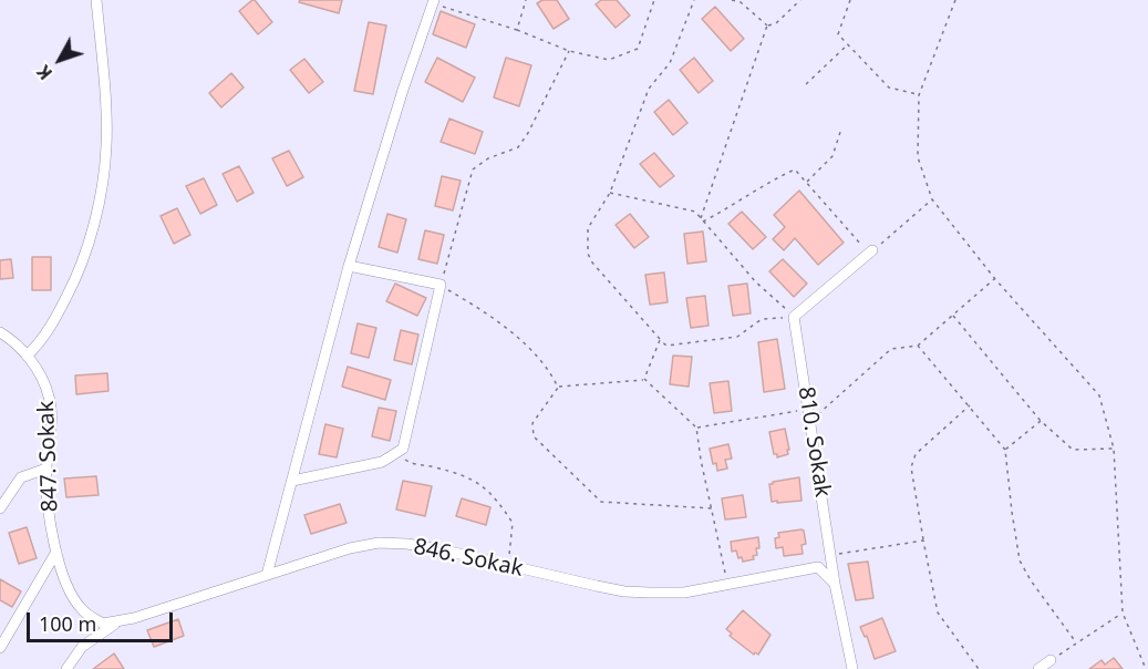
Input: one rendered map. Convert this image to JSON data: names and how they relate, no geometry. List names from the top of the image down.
{
  "streets": {
    "street": ["810. Sokak", "847. Sokak", "846. Sokak"]
  },
  "crossings": [
    ["810. Sokak", "846. Sokak"],
    ["847. Sokak", "846. Sokak"]
  ],
  "scale_bar": "100 m",
  "north": "bottom left"
}
